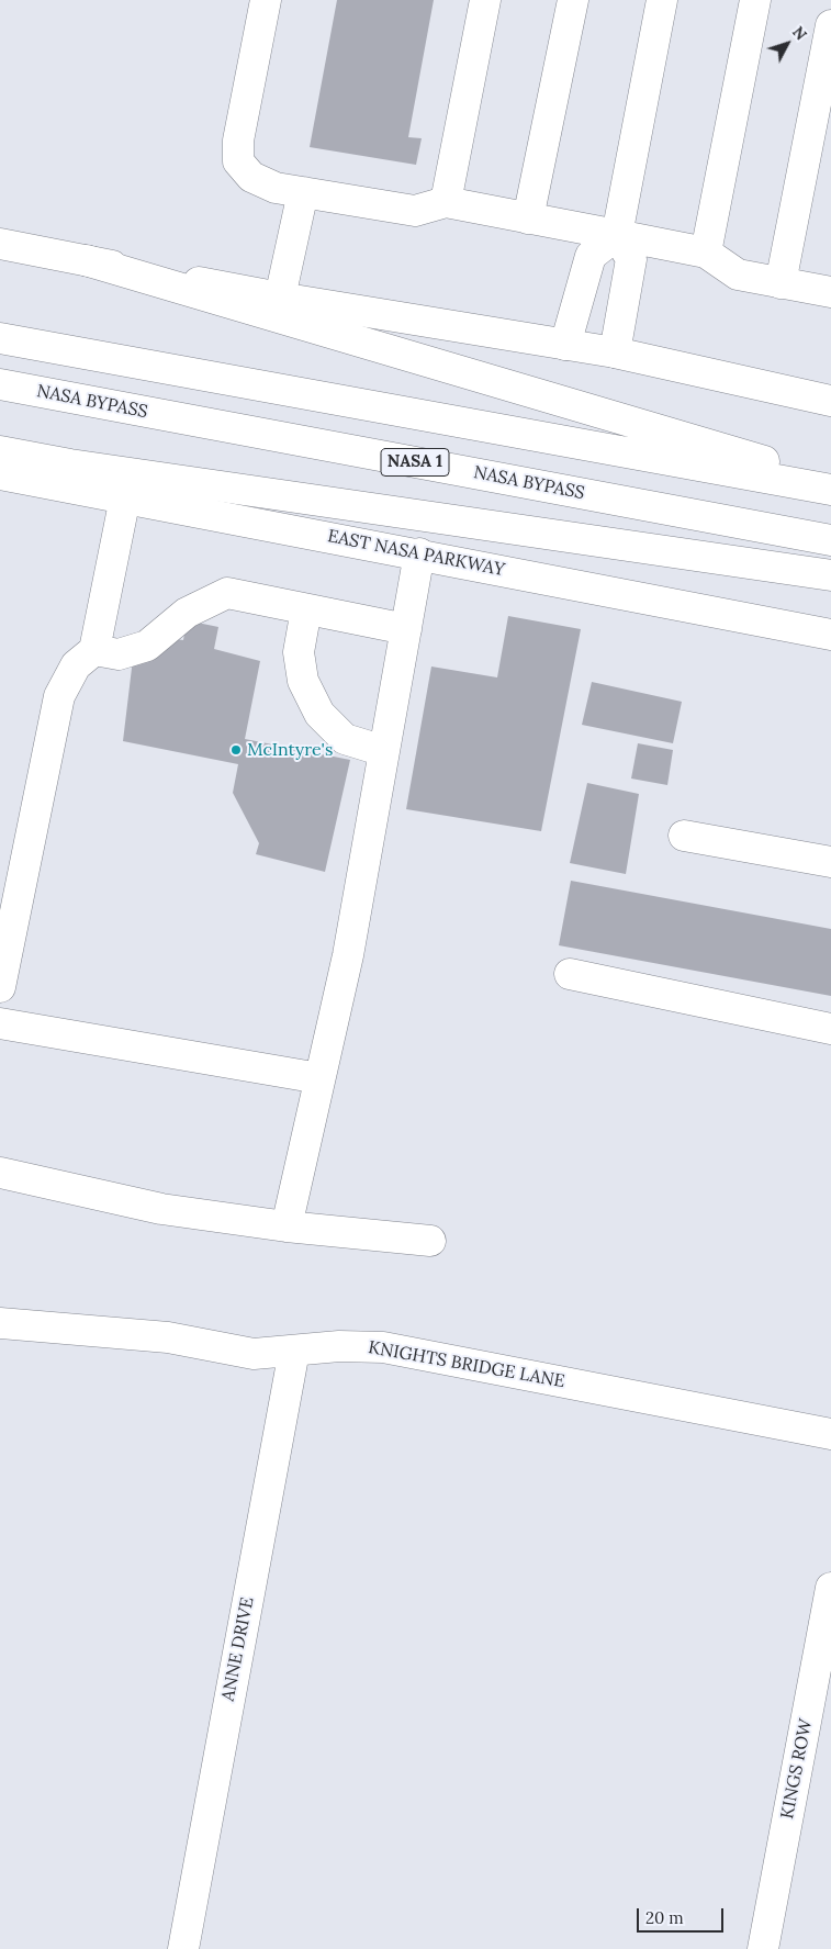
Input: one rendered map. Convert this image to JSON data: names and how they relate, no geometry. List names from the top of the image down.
{
  "streets": {
    "main road": [
      "NASA BYPASS",
      "NASA 1",
      "EAST NASA PARKWAY",
      "KNIGHTS BRIDGE LANE",
      "ANNE DRIVE",
      "KINGS ROW"
    ]
  },
  "crossings": [
    ["KNIGHTS BRIDGE LANE", "ANNE DRIVE"]
  ],
  "places": ["McIntyre's"],
  "scale_bar": "20 m",
  "north": "top right"
}
